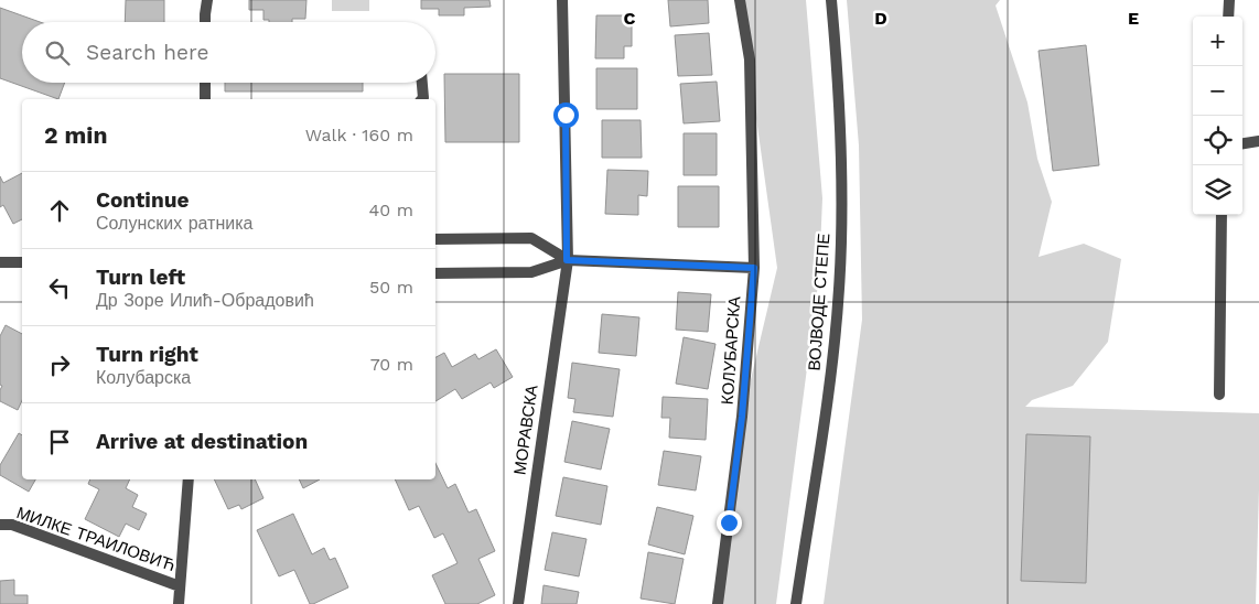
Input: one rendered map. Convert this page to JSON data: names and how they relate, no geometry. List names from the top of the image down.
{
  "streets": {
    "street": [
      "ВОЈВОДЕ СТЕПЕ",
      "КОЛУБАРСКА",
      "МОРАВСКА",
      "МИЛКЕ ТРАИЛОВИЋ"
    ]
  },
  "page": {
    "map_buttons": ["+", "−"],
    "search": "Search here",
    "heading": ["2 min", "Walk · 160 m"],
    "list": [
      ["Continue", "Солунских ратника", "40 m"],
      ["Turn left", "Др Зоре Илић-Обрадовић", "50 m"],
      ["Turn right", "Колубарска", "70 m"],
      "Arrive at destination"
    ]
  },
  "grid": {
    "columns": ["C", "D", "E"]
  }
}
